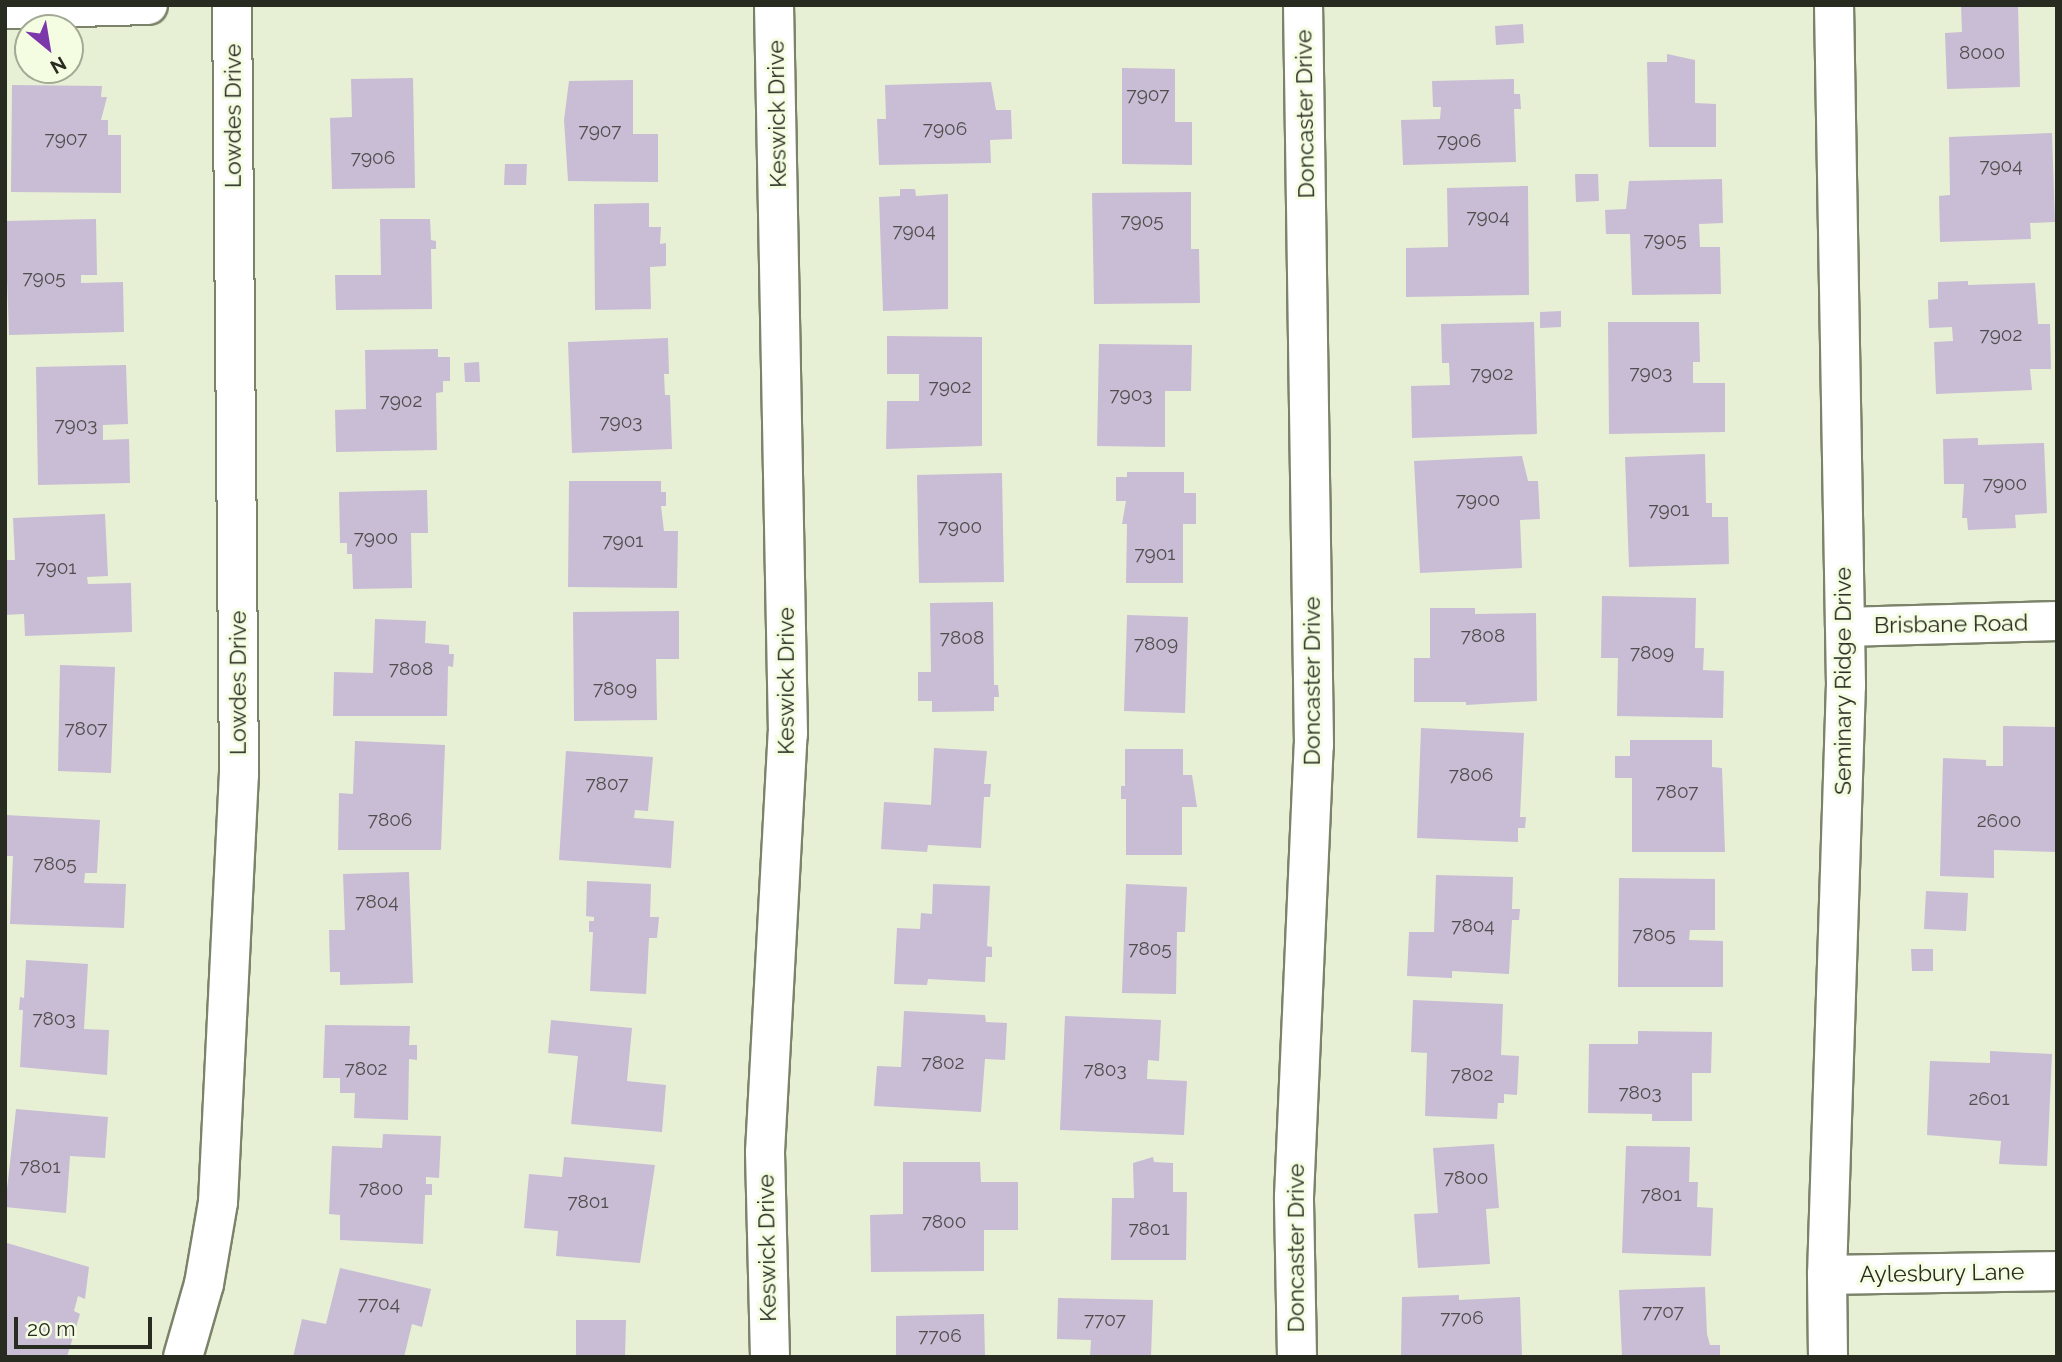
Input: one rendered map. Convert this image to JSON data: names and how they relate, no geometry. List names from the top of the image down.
{
  "streets": {
    "street": [
      "Keswick Drive",
      "Doncaster Drive",
      "Lowdes Drive",
      "Brisbane Road",
      "Seminary Ridge Drive",
      "Aylesbury Lane"
    ]
  },
  "crossings": [
    ["Brisbane Road", "Seminary Ridge Drive"],
    ["Seminary Ridge Drive", "Aylesbury Lane"]
  ],
  "house_numbers": [
    "8000",
    "7907",
    "7906",
    "7907",
    "7907",
    "7906",
    "7906",
    "7904",
    "7904",
    "7905",
    "7904",
    "7905",
    "7905",
    "7902",
    "7903",
    "7902",
    "7902",
    "7903",
    "7902",
    "7903",
    "7903",
    "7900",
    "7900",
    "7901",
    "7900",
    "7900",
    "7901",
    "7901",
    "7901",
    "7808",
    "7808",
    "7809",
    "7809",
    "7808",
    "7809",
    "7807",
    "7806",
    "7807",
    "7807",
    "7806",
    "2600",
    "7805",
    "7804",
    "7804",
    "7805",
    "7805",
    "7803",
    "7802",
    "7802",
    "7803",
    "7802",
    "7803",
    "2601",
    "7801",
    "7800",
    "7800",
    "7801",
    "7801",
    "7800",
    "7801",
    "7704",
    "7707",
    "7706",
    "7707",
    "7706"
  ],
  "scale_bar": "20 m",
  "north": "bottom right"
}
